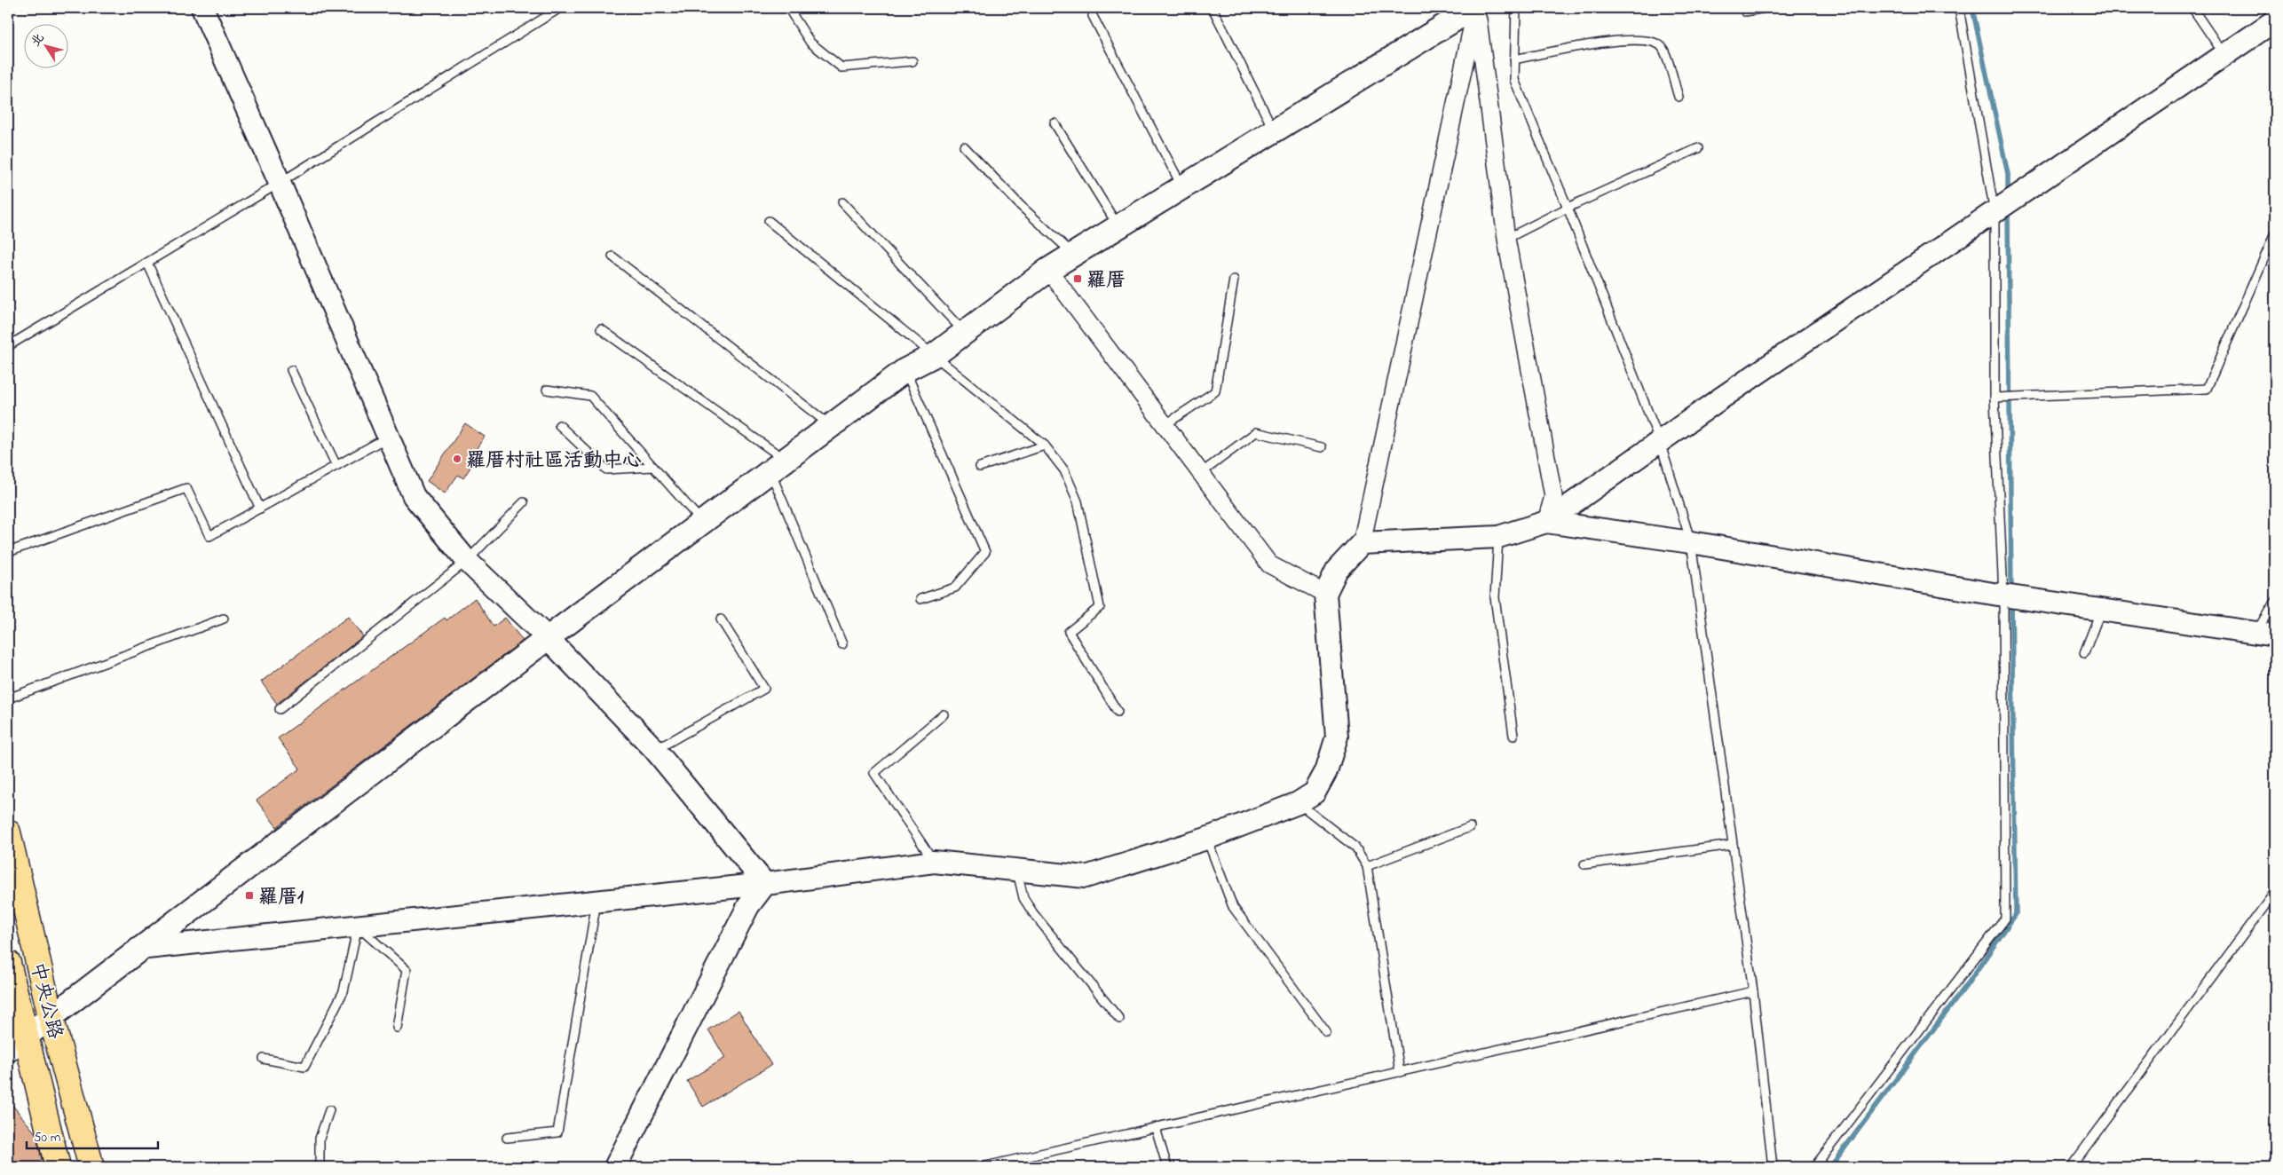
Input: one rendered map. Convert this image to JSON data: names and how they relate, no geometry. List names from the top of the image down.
{
  "streets": {
    "main road": ["中央公路"]
  },
  "places": {
    "transit": ["羅厝", "羅厝1"],
    "other": ["羅厝村社區活動中心"]
  },
  "scale_bar": "50 m",
  "north": "top left"
}
